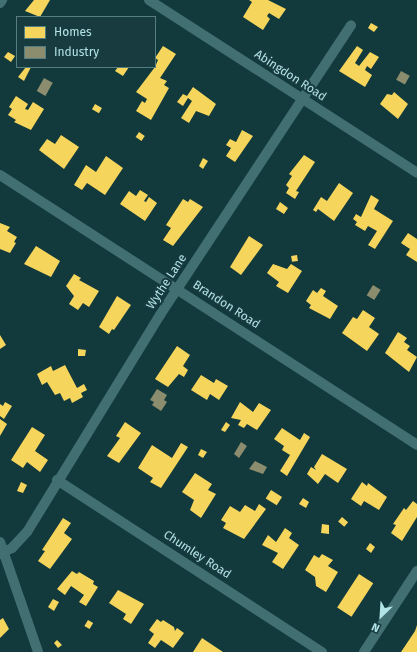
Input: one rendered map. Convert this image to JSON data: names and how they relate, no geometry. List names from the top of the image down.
{
  "streets": {
    "street": [
      "Abingdon Road",
      "Wythe Lane",
      "Brandon Road",
      "Chumley Road"
    ]
  },
  "crossings": [
    ["Abingdon Road", "Wythe Lane"],
    ["Wythe Lane", "Brandon Road"],
    ["Wythe Lane", "Chumley Road"]
  ],
  "legend": ["Homes", "Industry"],
  "north": "bottom left"
}
